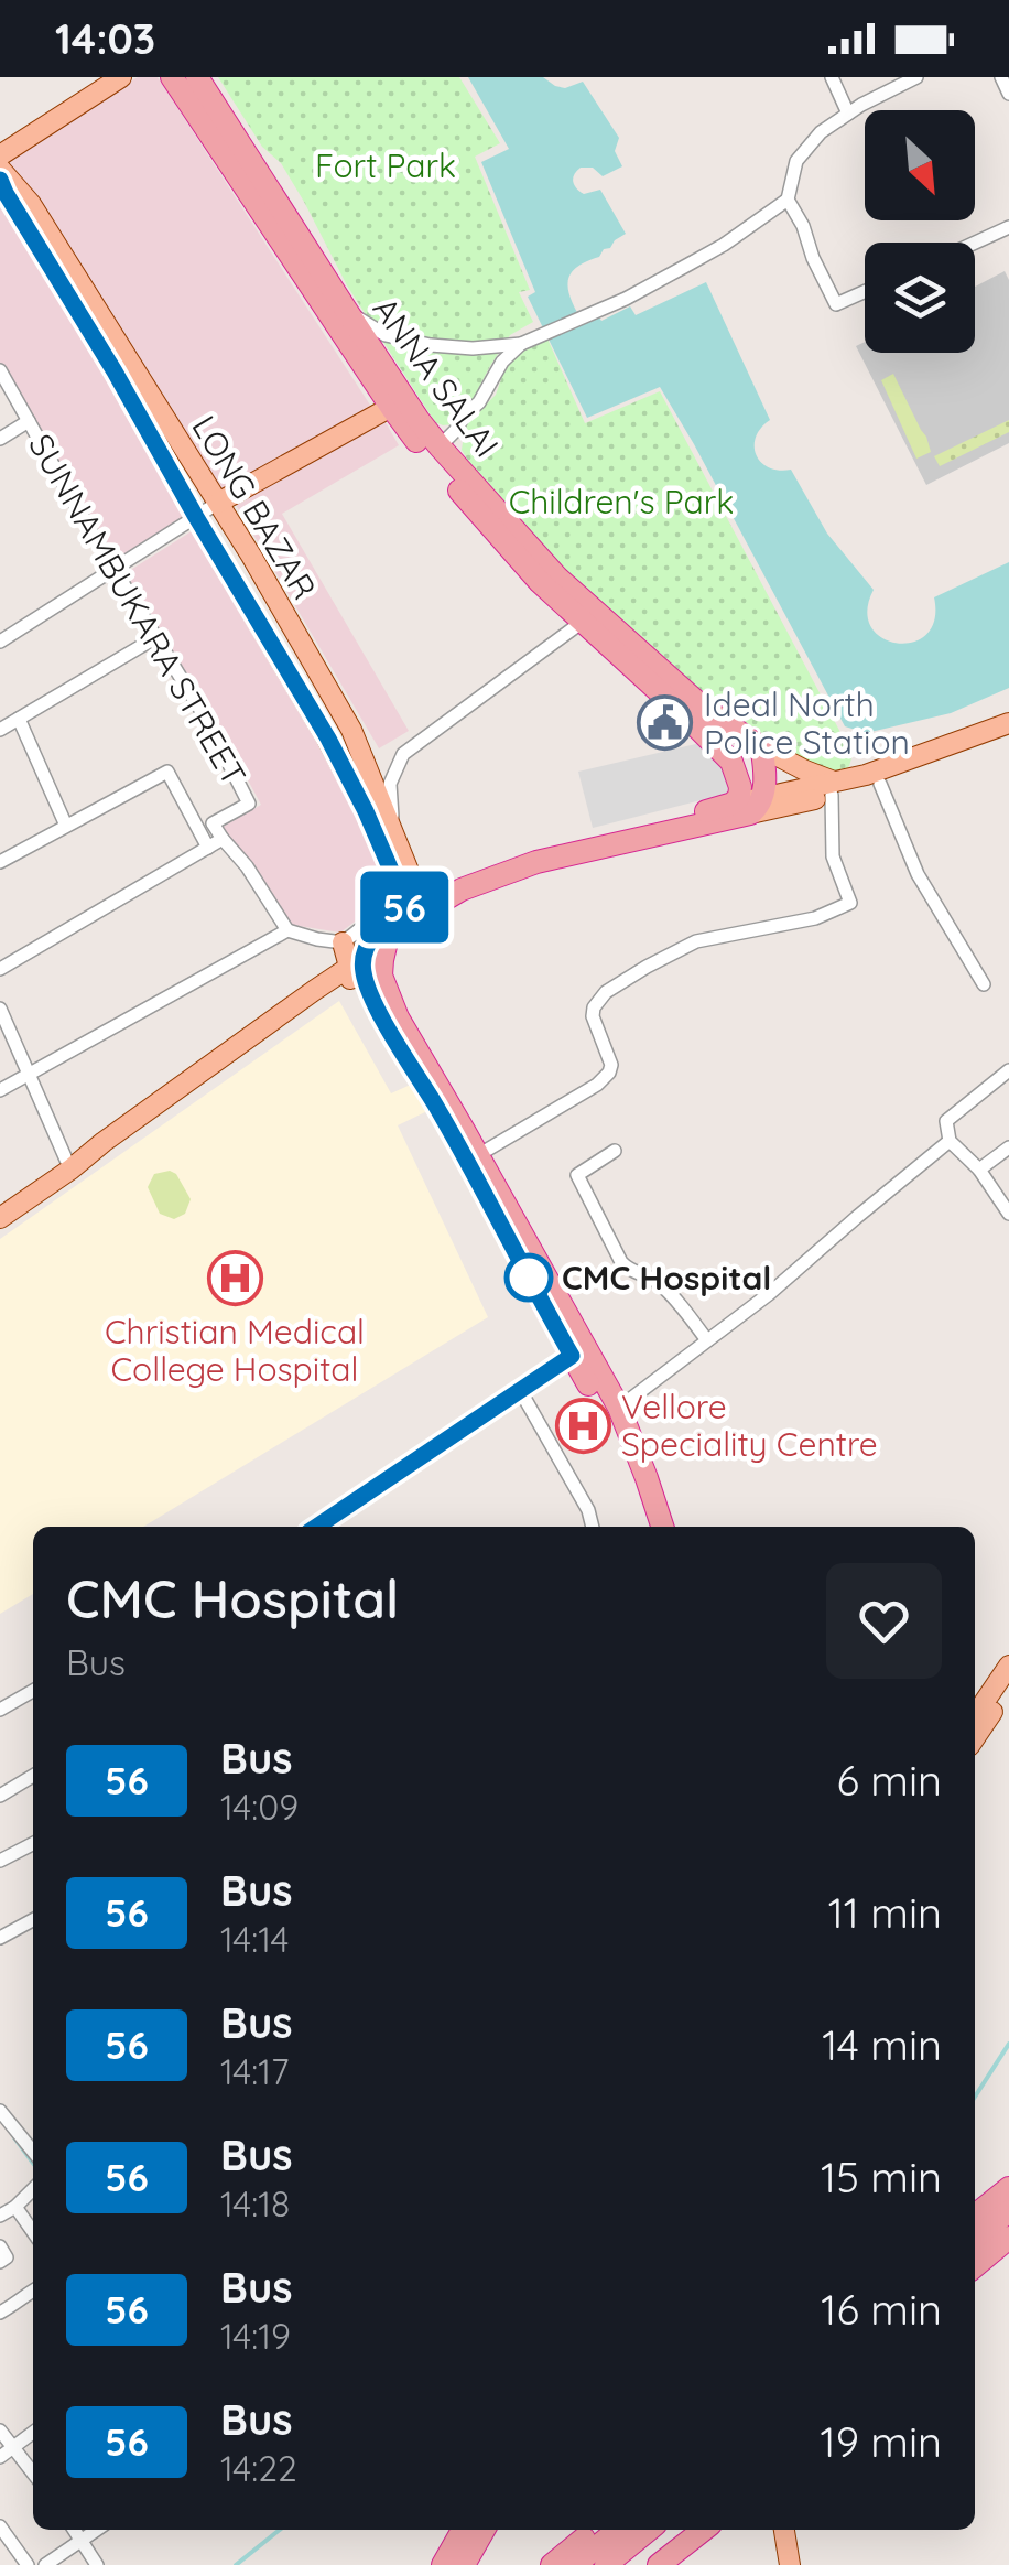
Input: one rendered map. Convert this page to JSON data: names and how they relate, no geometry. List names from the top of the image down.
{
  "streets": {
    "highway": ["ANNA SALAI"],
    "main road": ["LONG BAZAR"],
    "street": ["SUNNAMBUKARA STREET"]
  },
  "parks": ["Fort Park", "Children's Park"],
  "places": {
    "public building": ["Ideal North Police Station"],
    "hospital": ["Christian Medical College Hospital", "Vellore Speciality Centre"],
    "other": ["CMC Hospital"]
  },
  "lines": ["bus line 56"],
  "north": "bottom right",
  "page": {
    "status": "14:03",
    "on_map": "56",
    "heading": ["CMC Hospital", "Bus"],
    "list": [
      {
        "mark": "56",
        "name": "Bus",
        "note": "14:09",
        "value": "6 min"
      },
      {
        "mark": "56",
        "name": "Bus",
        "note": "14:14",
        "value": "11 min"
      },
      {
        "mark": "56",
        "name": "Bus",
        "note": "14:17",
        "value": "14 min"
      },
      {
        "mark": "56",
        "name": "Bus",
        "note": "14:18",
        "value": "15 min"
      },
      {
        "mark": "56",
        "name": "Bus",
        "note": "14:19",
        "value": "16 min"
      },
      {
        "mark": "56",
        "name": "Bus",
        "note": "14:22",
        "value": "19 min"
      }
    ]
  }
}
